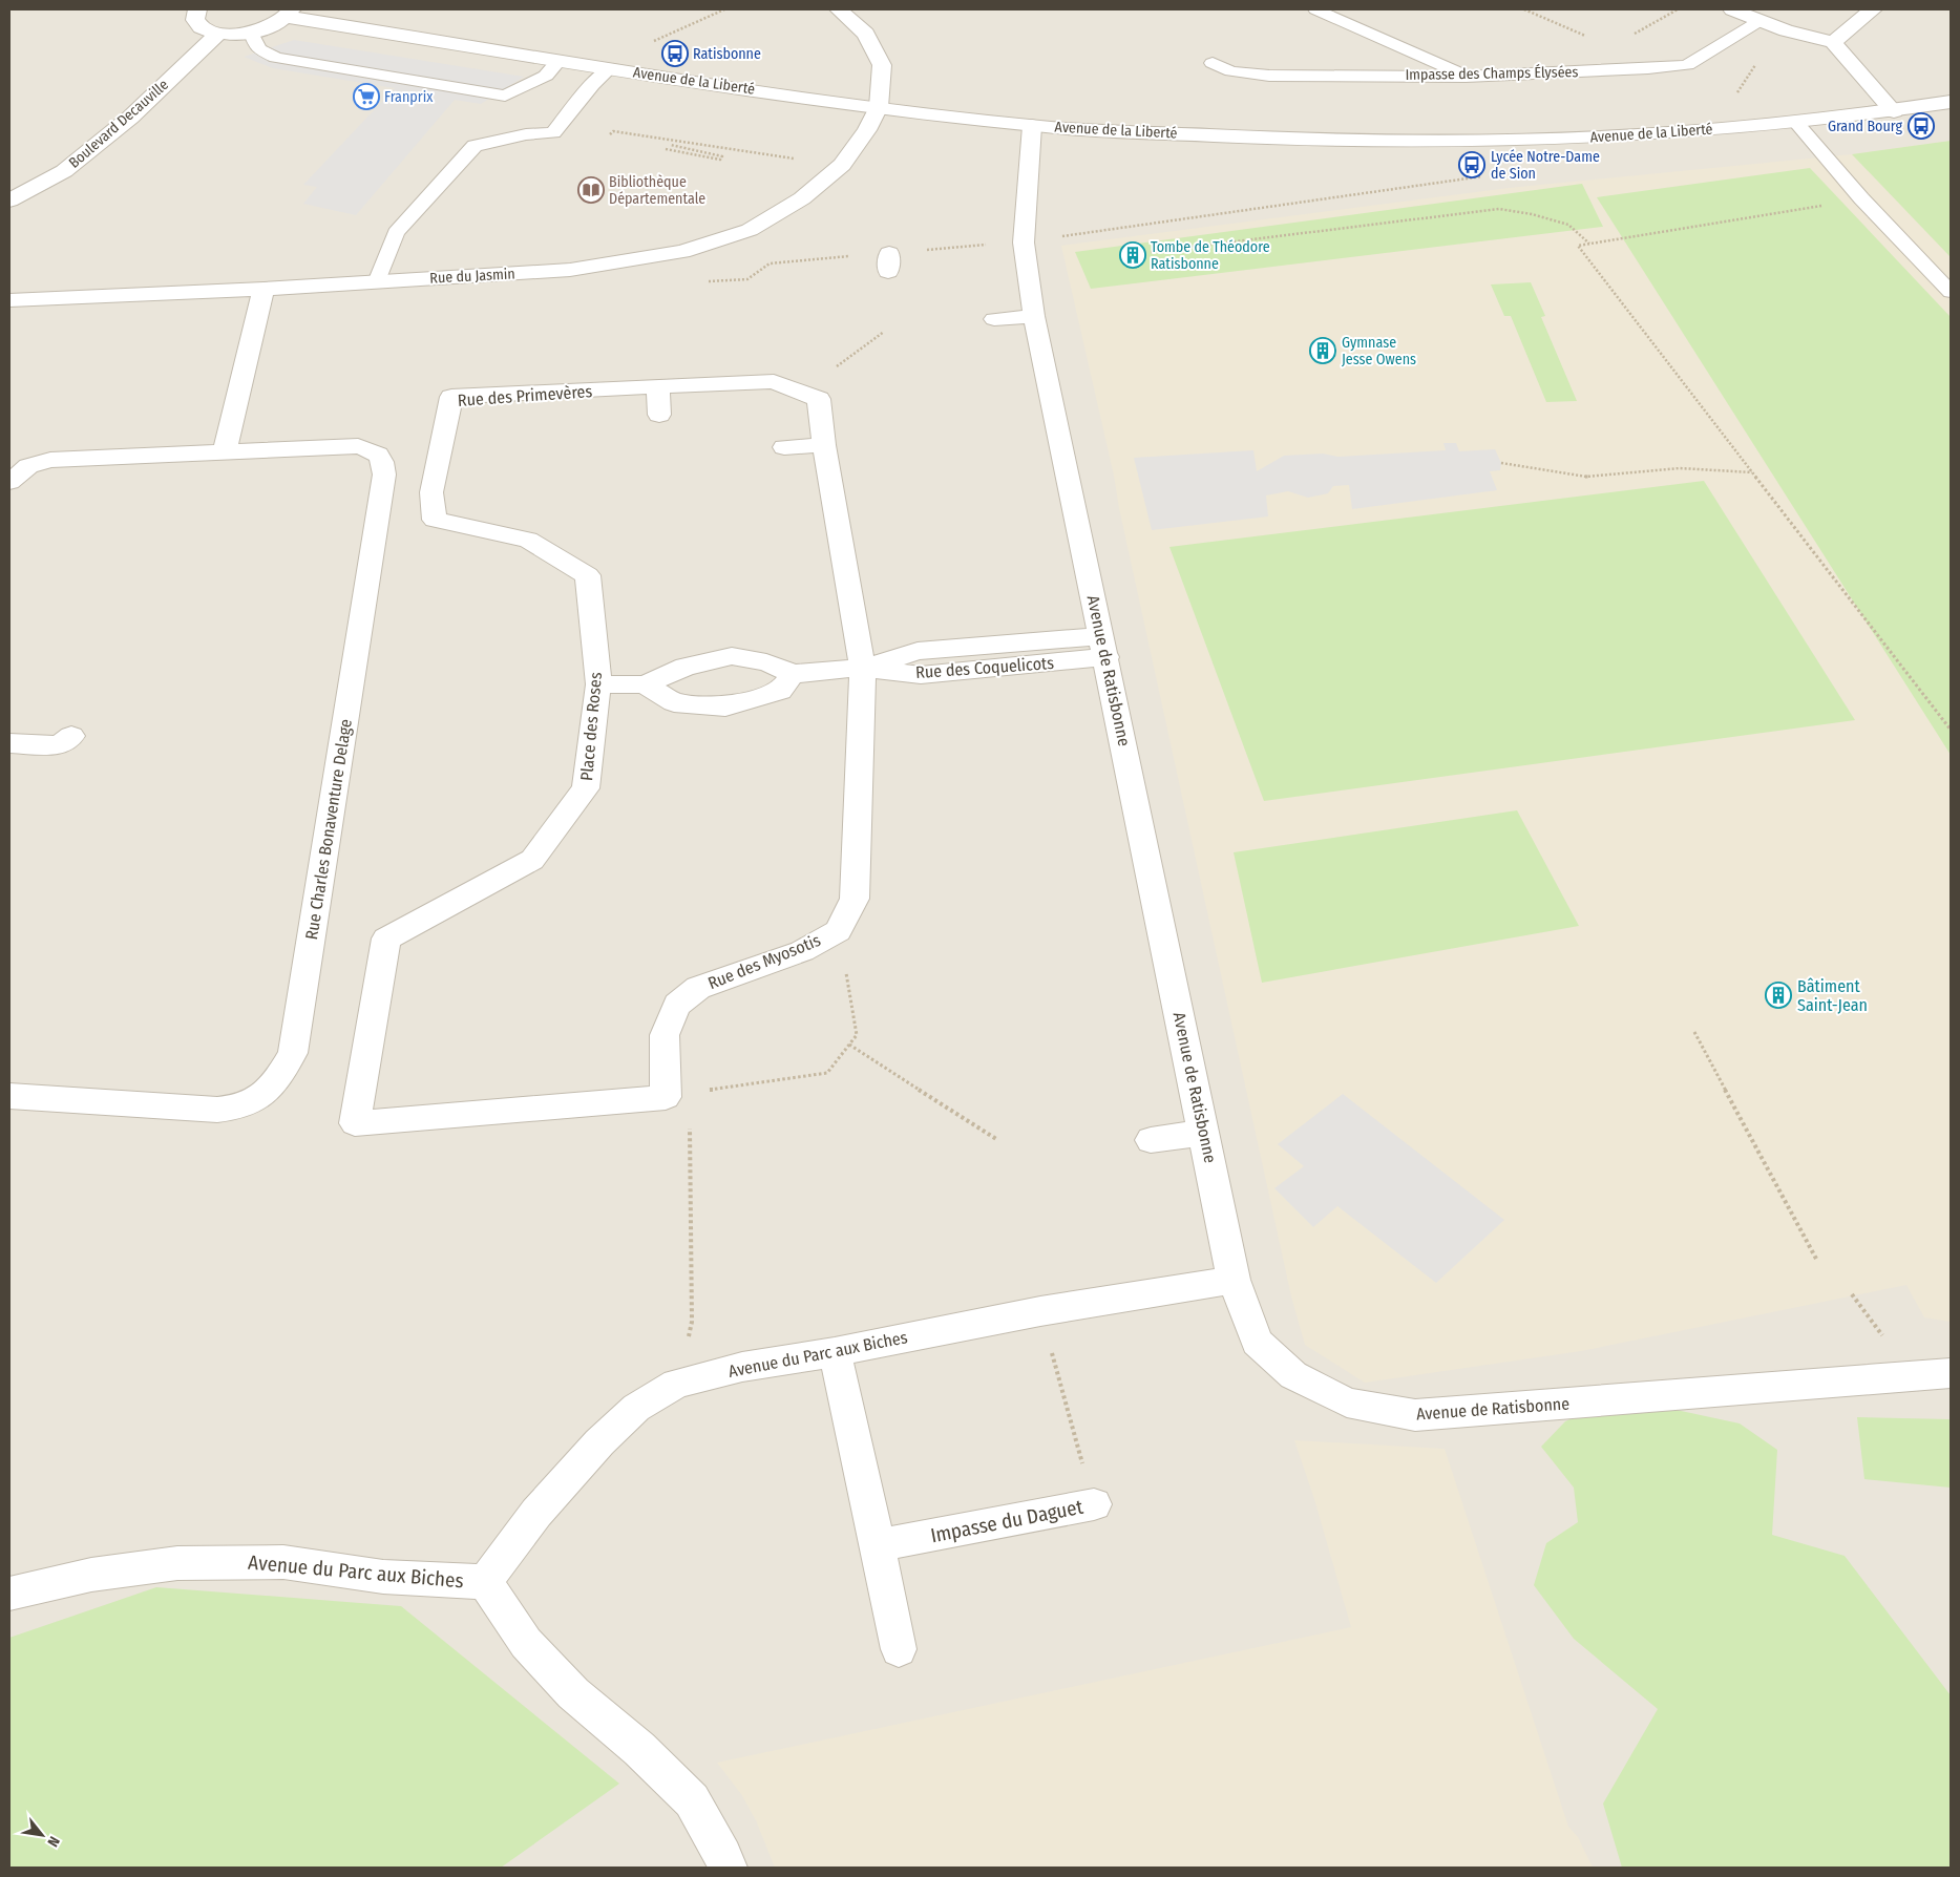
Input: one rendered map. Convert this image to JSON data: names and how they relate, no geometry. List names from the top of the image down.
{
  "streets": {
    "street": [
      "Avenue de la Liberté",
      "Boulevard Decauville",
      "Rue du Jasmin",
      "Rue des Primevères",
      "Rue des Coquelicots",
      "Avenue de Ratisbonne",
      "Place des Roses",
      "Rue Charles Bonaventure Delage",
      "Rue des Myosotis",
      "Avenue du Parc aux Biches",
      "Impasse du Daguet"
    ],
    "lane": ["Impasse des Champs Élysées"]
  },
  "crossings": [
    ["Avenue de la Liberté", "Rue du Jasmin"],
    ["Avenue de la Liberté", "Avenue de Ratisbonne"],
    ["Rue des Primevères", "Rue des Coquelicots"],
    ["Rue des Primevères", "Place des Roses"],
    ["Rue des Primevères", "Rue des Myosotis"],
    ["Rue des Coquelicots", "Avenue de Ratisbonne"],
    ["Rue des Coquelicots", "Place des Roses"],
    ["Rue des Coquelicots", "Rue des Myosotis"],
    ["Avenue de Ratisbonne", "Avenue du Parc aux Biches"],
    ["Place des Roses", "Rue des Myosotis"],
    ["Avenue du Parc aux Biches", "Impasse du Daguet"]
  ],
  "places": {
    "bus stop": ["Ratisbonne", "Grand Bourg", "Lycée Notre-Dame de Sion"],
    "supermarket": ["Franprix"],
    "library": ["Bibliothèque Départementale"],
    "building": ["Tombe de Théodore Ratisbonne", "Gymnase Jesse Owens", "Bâtiment Saint-Jean"]
  },
  "north": "bottom right"
}
